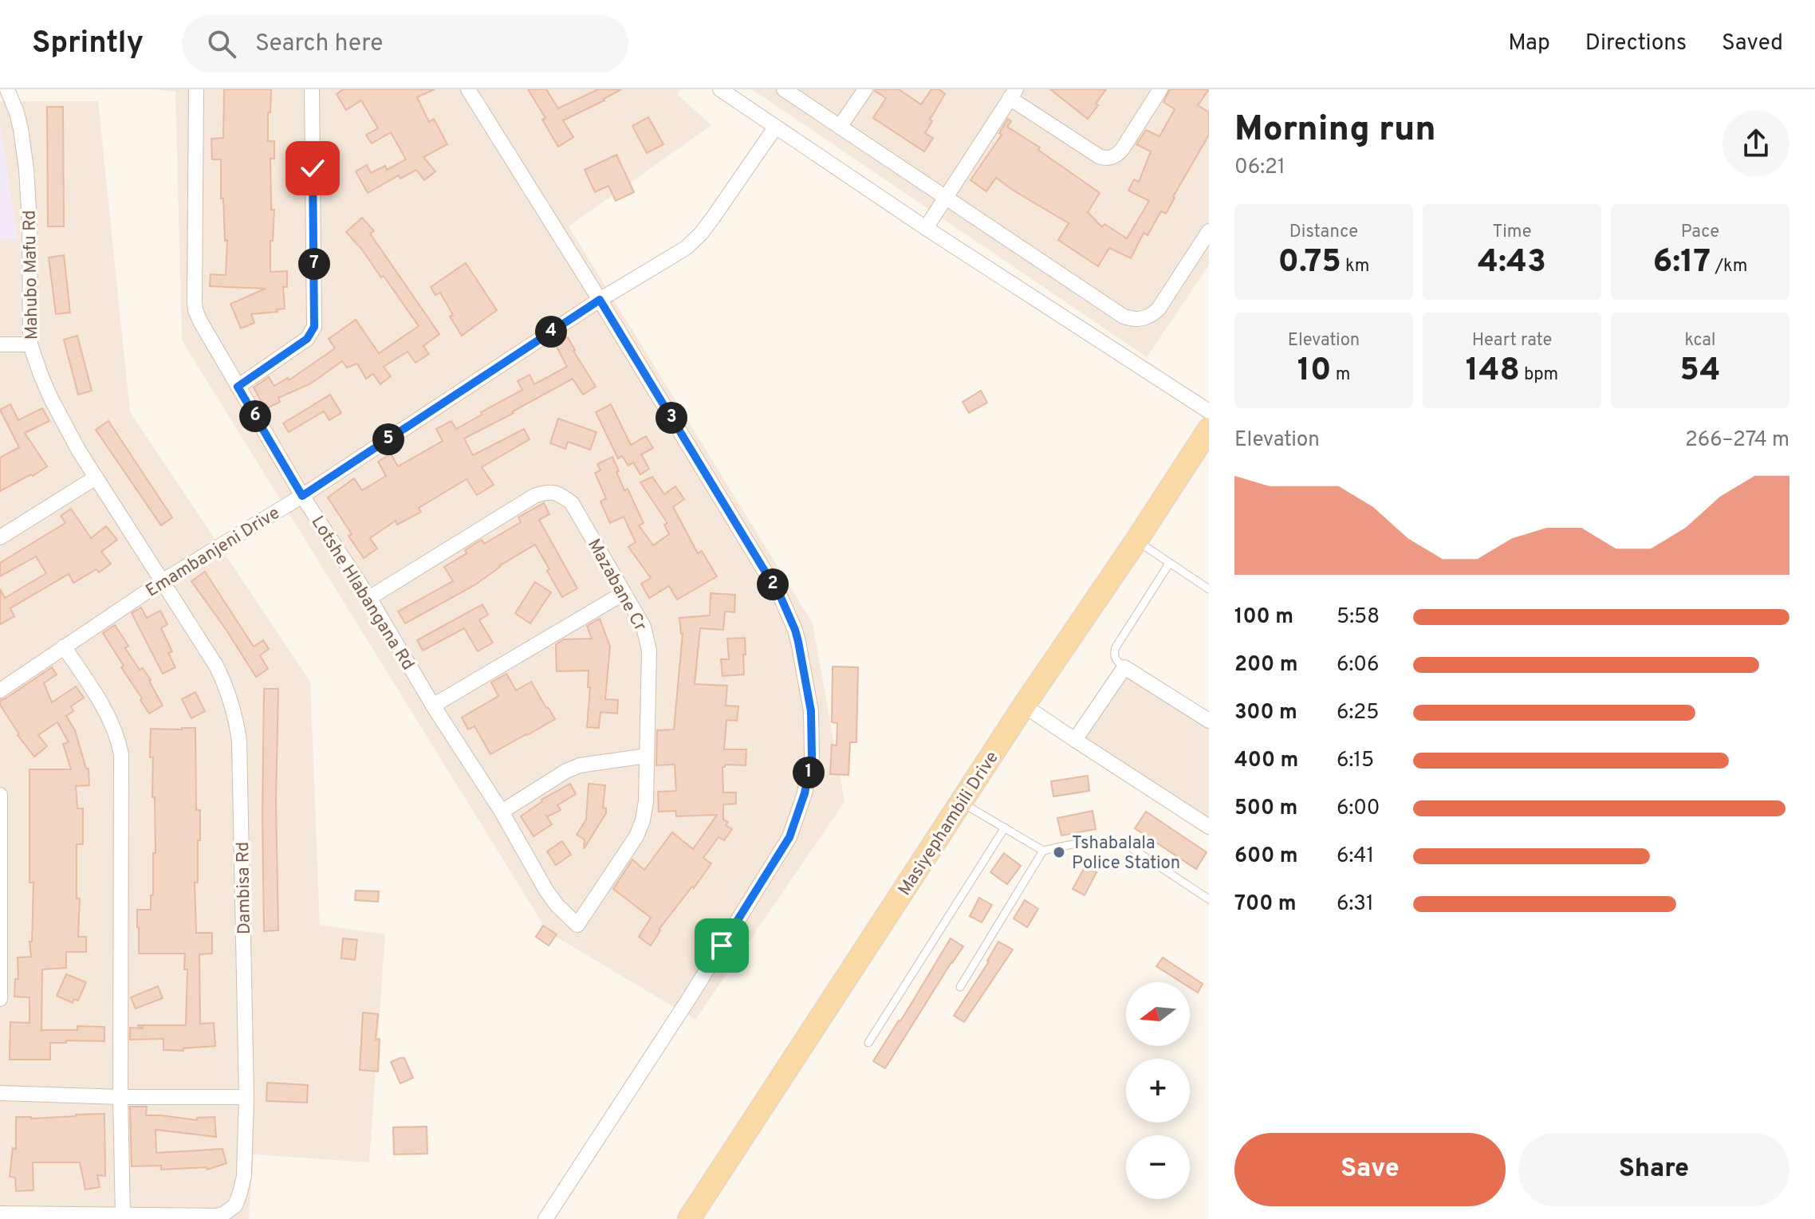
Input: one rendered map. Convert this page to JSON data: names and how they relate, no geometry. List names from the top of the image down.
{
  "streets": {
    "main road": ["Masiyephambili Drive"],
    "street": [
      "Mahubo Mafu Rd",
      "Emambanjeni Drive",
      "Mazabane Cr",
      "Lotshe Hlabangana Rd",
      "Dambisa Rd"
    ]
  },
  "crossings": [
    ["Mahubo Mafu Rd", "Emambanjeni Drive"],
    ["Mahubo Mafu Rd", "Dambisa Rd"],
    ["Emambanjeni Drive", "Lotshe Hlabangana Rd"],
    ["Emambanjeni Drive", "Dambisa Rd"],
    ["Mazabane Cr", "Lotshe Hlabangana Rd"]
  ],
  "places": ["Tshabalala Police Station"],
  "north": "left",
  "page": {
    "header": "Sprintly",
    "search": "Search here",
    "nav": ["Map", "Directions", "Saved"],
    "heading": ["Morning run", "06:21"],
    "stats": [
      ["Distance", "0.75 km"],
      ["Time", "4:43"],
      ["Pace", "6:17 /km"],
      ["Elevation", "10 m"],
      ["Heart rate", "148 bpm"],
      ["kcal", "54"]
    ],
    "pins": [
      "7",
      "4",
      "6",
      "3",
      "5",
      "2",
      "1"
    ],
    "chart": ["Elevation", "266–274 m"],
    "list": [
      {
        "name": "100 m",
        "note": "5:58"
      },
      {
        "name": "200 m",
        "note": "6:06"
      },
      {
        "name": "300 m",
        "note": "6:25"
      },
      {
        "name": "400 m",
        "note": "6:15"
      },
      {
        "name": "500 m",
        "note": "6:00"
      },
      {
        "name": "600 m",
        "note": "6:41"
      },
      {
        "name": "700 m",
        "note": "6:31"
      }
    ],
    "map_buttons": ["+", "−"],
    "buttons": ["Save", "Share"]
  }
}
